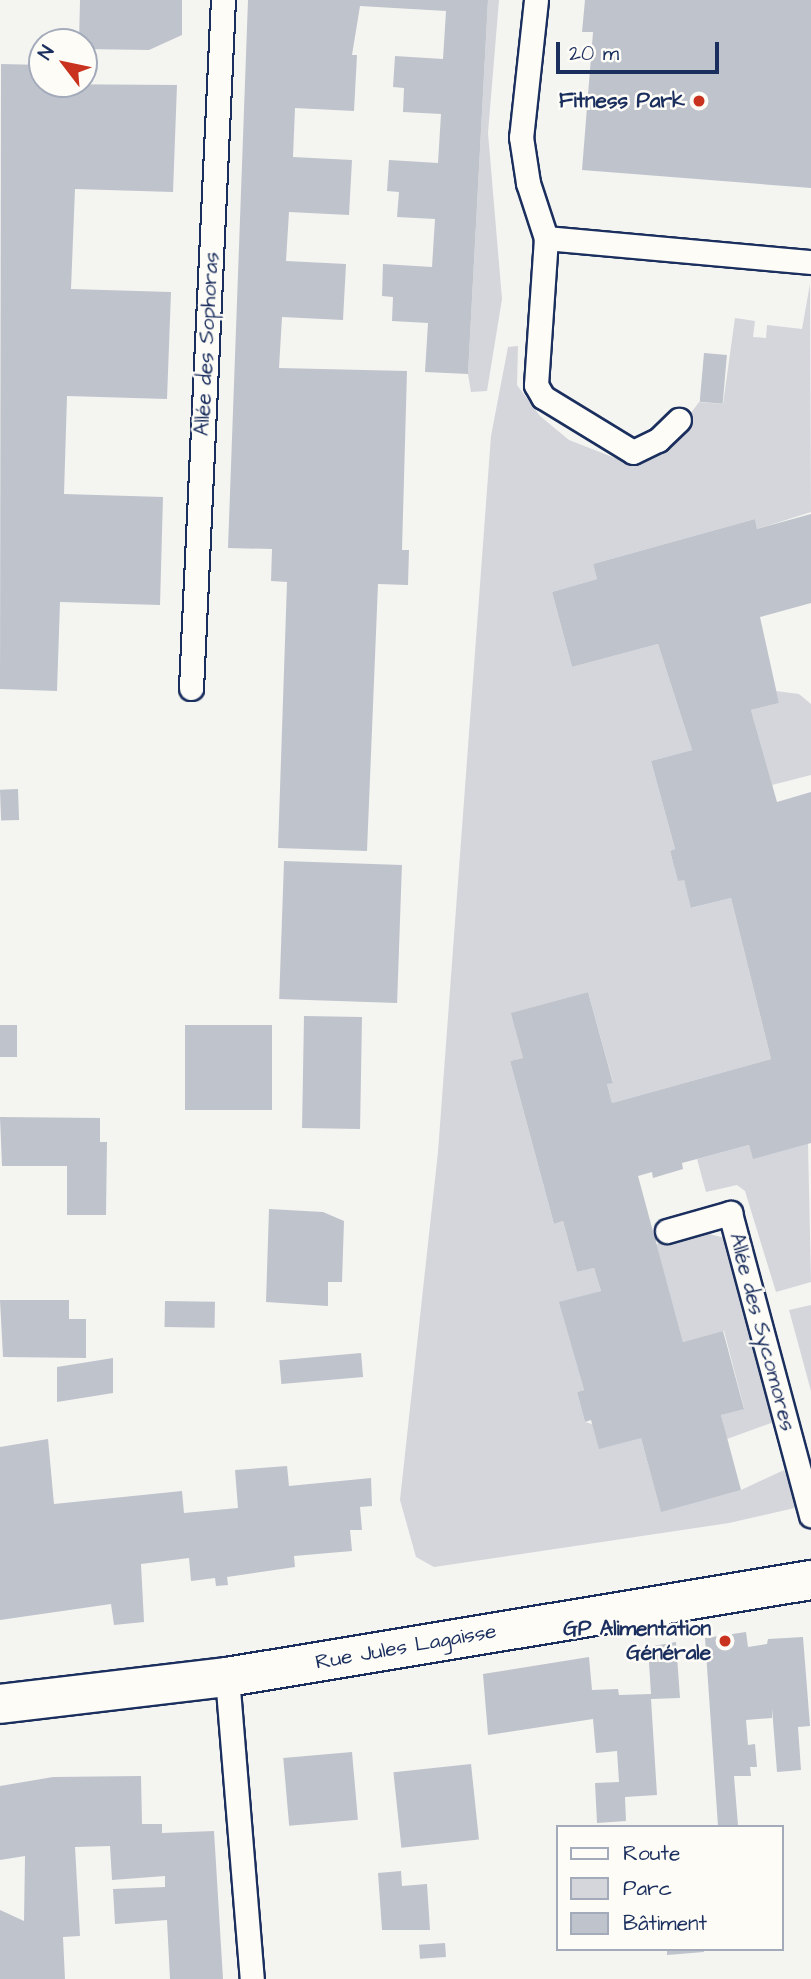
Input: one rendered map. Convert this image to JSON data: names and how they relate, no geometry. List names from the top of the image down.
{
  "streets": {
    "street": ["Rue Jules Lagaisse"],
    "lane": ["Allée des Sophoras", "Allée des Sycomores"]
  },
  "places": ["Fitness Park", "GP Alimentation Générale"],
  "legend": ["Route", "Parc", "Bâtiment"],
  "scale_bar": "20 m",
  "north": "top left"
}
